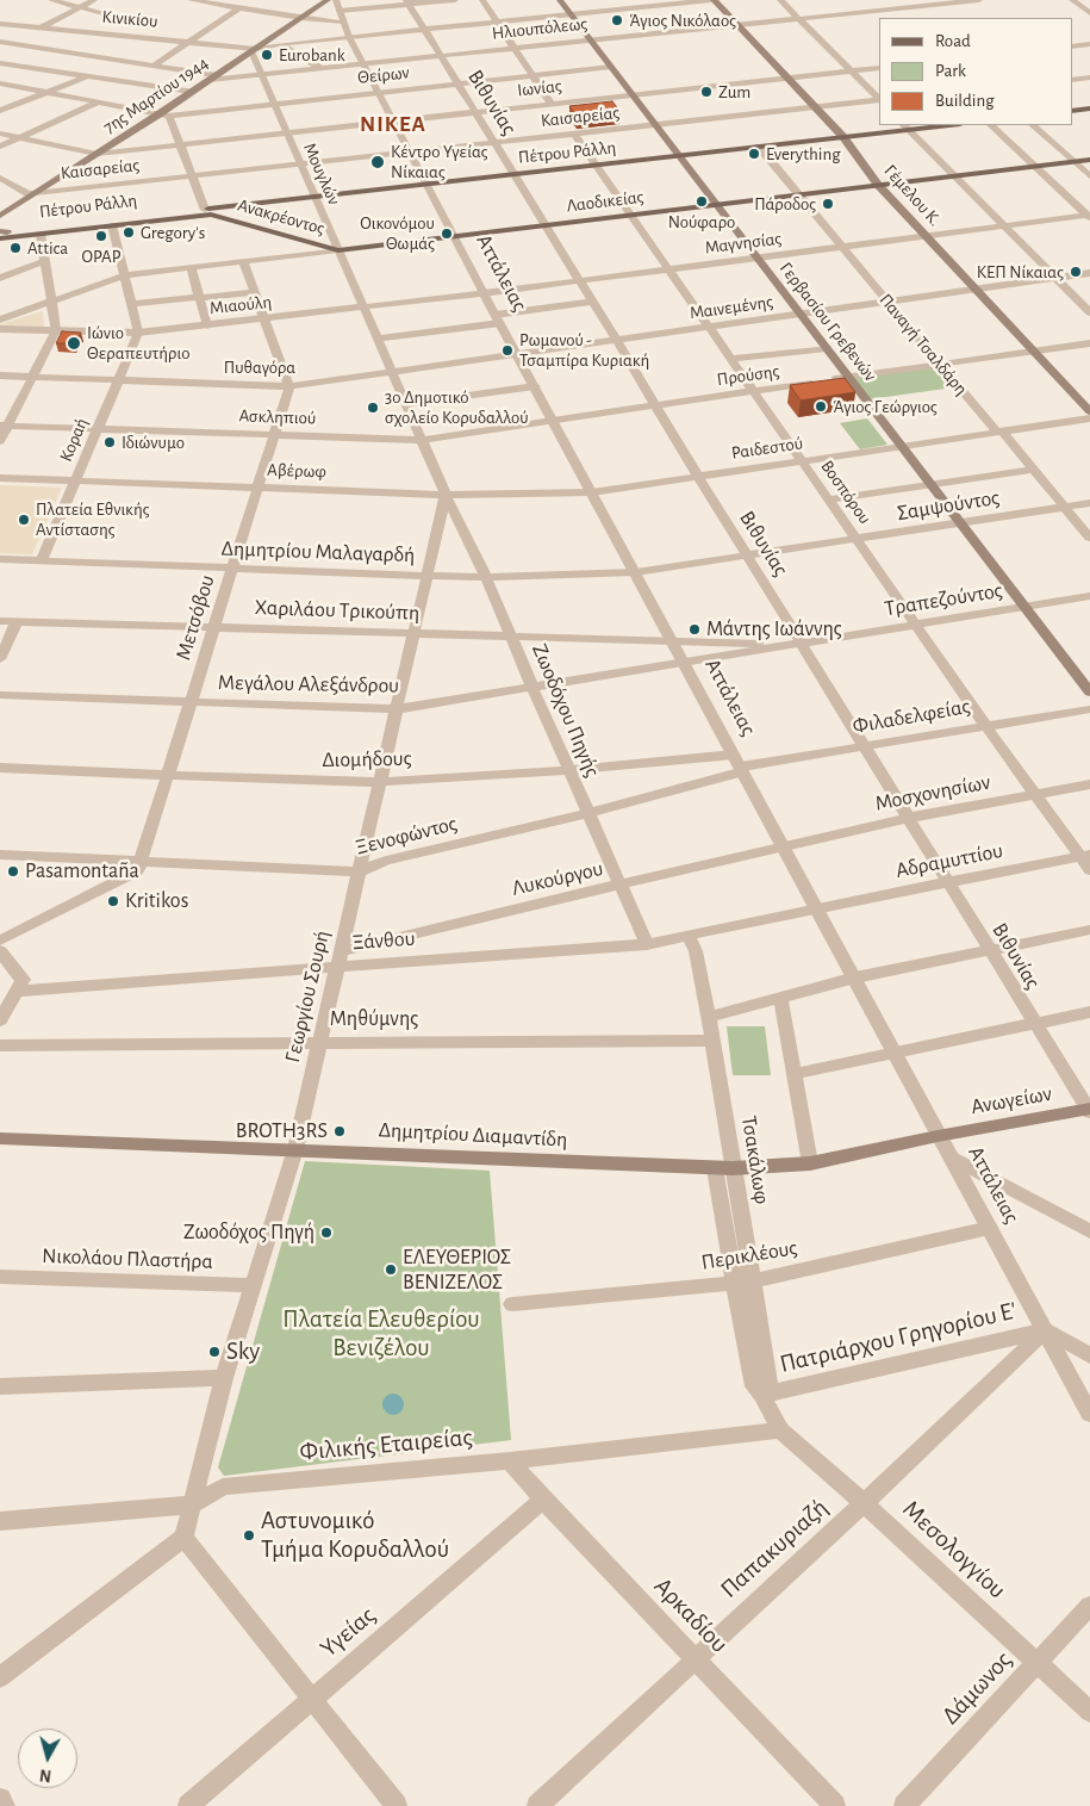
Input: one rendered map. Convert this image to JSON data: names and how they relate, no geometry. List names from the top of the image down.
{
  "streets": {
    "main road": [
      "7ης Μαρτίου 1944",
      "Πέτρου Ράλλη",
      "Γέμελου Κ.",
      "Λαοδικείας",
      "Ανακρέοντος",
      "Γερβασίου Γρεβενών",
      "Ανωγείων",
      "Δημητρίου Διαμαντίδη"
    ],
    "street": [
      "Κινικίου",
      "Ηλιουπόλεως",
      "Θείρων",
      "Ιωνίας",
      "Βιθυνίας",
      "Καισαρείας",
      "Μουγλών",
      "Μαγνησίας",
      "Αττάλειας",
      "Μιαούλη",
      "Μαινεμένης",
      "Παναγή Τσαλδάρη",
      "Πυθαγόρα",
      "Προύσης",
      "Ασκληπιού",
      "Κοραή",
      "Ραιδεστού",
      "Αβέρωφ",
      "Βοσπόρου",
      "Σαμψούντος",
      "Δημητρίου Μαλαγαρδή",
      "Τραπεζούντος",
      "Χαριλάου Τρικούπη",
      "Μετσόβου",
      "Μεγάλου Αλεξάνδρου",
      "Ζωοδόχου Πηγής",
      "Φιλαδελφείας",
      "Διομήδους",
      "Μοσχονησίων",
      "Ξενοφώντος",
      "Αδραμυττίου",
      "Λυκούργου",
      "Ξάνθου",
      "Γεωργίου Σουρή",
      "Μηθύμνης",
      "Τσακάλωφ",
      "Περικλέους",
      "Νικολάου Πλαστήρα",
      "Πατριάρχου Γρηγορίου Ε'",
      "Φιλικής Εταιρείας",
      "Παπακυριαζή",
      "Μεσολογγίου",
      "Αρκαδίου",
      "Υγείας",
      "Δάμωνος"
    ]
  },
  "crossings": [
    ["Κινικίου", "7ης Μαρτίου 1944"],
    ["Κινικίου", "Βιθυνίας"],
    ["Κινικίου", "Μουγλών"],
    ["Κινικίου", "Γέμελου Κ."],
    ["Κινικίου", "Αττάλειας"],
    ["Κινικίου", "Γερβασίου Γρεβενών"],
    ["Ηλιουπόλεως", "7ης Μαρτίου 1944"],
    ["Ηλιουπόλεως", "Βιθυνίας"],
    ["Ηλιουπόλεως", "Μουγλών"],
    ["Ηλιουπόλεως", "Γέμελου Κ."],
    ["Ηλιουπόλεως", "Αττάλειας"],
    ["Ηλιουπόλεως", "Γερβασίου Γρεβενών"],
    ["Θείρων", "7ης Μαρτίου 1944"],
    ["Θείρων", "Βιθυνίας"],
    ["Θείρων", "Μουγλών"],
    ["Θείρων", "Αττάλειας"],
    ["Θείρων", "Γερβασίου Γρεβενών"],
    ["Ιωνίας", "7ης Μαρτίου 1944"],
    ["Ιωνίας", "Βιθυνίας"],
    ["Ιωνίας", "Μουγλών"],
    ["Ιωνίας", "Γέμελου Κ."],
    ["Ιωνίας", "Αττάλειας"],
    ["Ιωνίας", "Γερβασίου Γρεβενών"],
    ["7ης Μαρτίου 1944", "Καισαρείας"],
    ["7ης Μαρτίου 1944", "Μουγλών"],
    ["Βιθυνίας", "Καισαρείας"],
    ["Βιθυνίας", "Πέτρου Ράλλη"],
    ["Βιθυνίας", "Λαοδικείας"],
    ["Βιθυνίας", "Μαγνησίας"],
    ["Βιθυνίας", "Μαινεμένης"],
    ["Βιθυνίας", "Προύσης"],
    ["Βιθυνίας", "Ραιδεστού"],
    ["Βιθυνίας", "Σαμψούντος"],
    ["Βιθυνίας", "Τραπεζούντος"],
    ["Βιθυνίας", "Φιλαδελφείας"],
    ["Βιθυνίας", "Μοσχονησίων"],
    ["Βιθυνίας", "Αδραμυττίου"],
    ["Βιθυνίας", "Ανωγείων"],
    ["Καισαρείας", "Μουγλών"],
    ["Καισαρείας", "Γέμελου Κ."],
    ["Καισαρείας", "Αττάλειας"],
    ["Καισαρείας", "Γερβασίου Γρεβενών"],
    ["Καισαρείας", "Βοσπόρου"],
    ["Πέτρου Ράλλη", "Μουγλών"],
    ["Πέτρου Ράλλη", "Γέμελου Κ."],
    ["Πέτρου Ράλλη", "Ανακρέοντος"],
    ["Πέτρου Ράλλη", "Αττάλειας"],
    ["Πέτρου Ράλλη", "Γερβασίου Γρεβενών"],
    ["Πέτρου Ράλλη", "Παναγή Τσαλδάρη"],
    ["Πέτρου Ράλλη", "Βοσπόρου"],
    ["Μουγλών", "Λαοδικείας"],
    ["Μουγλών", "Ανακρέοντος"],
    ["Μουγλών", "Μιαούλη"],
    ["Μουγλών", "Πυθαγόρα"],
    ["Μουγλών", "Ζωοδόχου Πηγής"],
    ["Γέμελου Κ.", "Λαοδικείας"],
    ["Γέμελου Κ.", "Μαγνησίας"],
    ["Γέμελου Κ.", "Μαινεμένης"],
    ["Γέμελου Κ.", "Προύσης"],
    ["Λαοδικείας", "Ανακρέοντος"],
    ["Λαοδικείας", "Αττάλειας"],
    ["Λαοδικείας", "Γερβασίου Γρεβενών"],
    ["Λαοδικείας", "Παναγή Τσαλδάρη"],
    ["Λαοδικείας", "Βοσπόρου"],
    ["Μαγνησίας", "Αττάλειας"],
    ["Μαγνησίας", "Μιαούλη"],
    ["Μαγνησίας", "Γερβασίου Γρεβενών"],
    ["Μαγνησίας", "Παναγή Τσαλδάρη"],
    ["Μαγνησίας", "Βοσπόρου"],
    ["Αττάλειας", "Μιαούλη"],
    ["Αττάλειας", "Μαινεμένης"],
    ["Αττάλειας", "Πυθαγόρα"],
    ["Αττάλειας", "Προύσης"],
    ["Αττάλειας", "Ασκληπιού"],
    ["Αττάλειας", "Ραιδεστού"],
    ["Αττάλειας", "Αβέρωφ"],
    ["Αττάλειας", "Σαμψούντος"],
    ["Αττάλειας", "Δημητρίου Μαλαγαρδή"],
    ["Αττάλειας", "Τραπεζούντος"],
    ["Αττάλειας", "Χαριλάου Τρικούπη"],
    ["Αττάλειας", "Μεγάλου Αλεξάνδρου"],
    ["Αττάλειας", "Φιλαδελφείας"],
    ["Αττάλειας", "Διομήδους"],
    ["Αττάλειας", "Μοσχονησίων"],
    ["Αττάλειας", "Ξενοφώντος"],
    ["Αττάλειας", "Αδραμυττίου"],
    ["Αττάλειας", "Λυκούργου"],
    ["Αττάλειας", "Ανωγείων"],
    ["Αττάλειας", "Δημητρίου Διαμαντίδη"],
    ["Αττάλειας", "Περικλέους"],
    ["Αττάλειας", "Πατριάρχου Γρηγορίου Ε'"],
    ["Αττάλειας", "Παπακυριαζή"],
    ["Μιαούλη", "Κοραή"],
    ["Μαινεμένης", "Γερβασίου Γρεβενών"],
    ["Μαινεμένης", "Παναγή Τσαλδάρη"],
    ["Μαινεμένης", "Πυθαγόρα"],
    ["Μαινεμένης", "Βοσπόρου"],
    ["Γερβασίου Γρεβενών", "Προύσης"],
    ["Γερβασίου Γρεβενών", "Ραιδεστού"],
    ["Γερβασίου Γρεβενών", "Σαμψούντος"],
    ["Γερβασίου Γρεβενών", "Τραπεζούντος"],
    ["Παναγή Τσαλδάρη", "Προύσης"],
    ["Παναγή Τσαλδάρη", "Ραιδεστού"],
    ["Παναγή Τσαλδάρη", "Σαμψούντος"],
    ["Πυθαγόρα", "Κοραή"],
    ["Πυθαγόρα", "Μετσόβου"],
    ["Προύσης", "Ασκληπιού"],
    ["Προύσης", "Βοσπόρου"],
    ["Ασκληπιού", "Κοραή"],
    ["Ασκληπιού", "Μετσόβου"],
    ["Ασκληπιού", "Ζωοδόχου Πηγής"],
    ["Κοραή", "Αβέρωφ"],
    ["Κοραή", "Δημητρίου Μαλαγαρδή"],
    ["Ραιδεστού", "Αβέρωφ"],
    ["Ραιδεστού", "Βοσπόρου"],
    ["Αβέρωφ", "Μετσόβου"],
    ["Αβέρωφ", "Ζωοδόχου Πηγής"],
    ["Αβέρωφ", "Γεωργίου Σουρή"],
    ["Βοσπόρου", "Σαμψούντος"],
    ["Βοσπόρου", "Τραπεζούντος"],
    ["Βοσπόρου", "Φιλαδελφείας"],
    ["Βοσπόρου", "Μοσχονησίων"],
    ["Βοσπόρου", "Αδραμυττίου"],
    ["Σαμψούντος", "Δημητρίου Μαλαγαρδή"],
    ["Δημητρίου Μαλαγαρδή", "Μετσόβου"],
    ["Δημητρίου Μαλαγαρδή", "Ζωοδόχου Πηγής"],
    ["Δημητρίου Μαλαγαρδή", "Γεωργίου Σουρή"],
    ["Τραπεζούντος", "Χαριλάου Τρικούπη"],
    ["Τραπεζούντος", "Μεγάλου Αλεξάνδρου"],
    ["Χαριλάου Τρικούπη", "Μετσόβου"],
    ["Χαριλάου Τρικούπη", "Ζωοδόχου Πηγής"],
    ["Χαριλάου Τρικούπη", "Γεωργίου Σουρή"],
    ["Μετσόβου", "Μεγάλου Αλεξάνδρου"],
    ["Μετσόβου", "Διομήδους"],
    ["Μετσόβου", "Ξενοφώντος"],
    ["Μεγάλου Αλεξάνδρου", "Ζωοδόχου Πηγής"],
    ["Μεγάλου Αλεξάνδρου", "Γεωργίου Σουρή"],
    ["Ζωοδόχου Πηγής", "Διομήδους"],
    ["Ζωοδόχου Πηγής", "Ξενοφώντος"],
    ["Ζωοδόχου Πηγής", "Λυκούργου"],
    ["Ζωοδόχου Πηγής", "Ξάνθου"],
    ["Ζωοδόχου Πηγής", "Γεωργίου Σουρή"],
    ["Φιλαδελφείας", "Διομήδους"],
    ["Φιλαδελφείας", "Ξενοφώντος"],
    ["Διομήδους", "Ξενοφώντος"],
    ["Διομήδους", "Γεωργίου Σουρή"],
    ["Μοσχονησίων", "Λυκούργου"],
    ["Ξενοφώντος", "Γεωργίου Σουρή"],
    ["Αδραμυττίου", "Ξάνθου"],
    ["Αδραμυττίου", "Τσακάλωφ"],
    ["Λυκούργου", "Ξάνθου"],
    ["Λυκούργου", "Γεωργίου Σουρή"],
    ["Ξάνθου", "Γεωργίου Σουρή"],
    ["Ξάνθου", "Τσακάλωφ"],
    ["Γεωργίου Σουρή", "Μηθύμνης"],
    ["Γεωργίου Σουρή", "Δημητρίου Διαμαντίδη"],
    ["Γεωργίου Σουρή", "Νικολάου Πλαστήρα"],
    ["Γεωργίου Σουρή", "Φιλικής Εταιρείας"],
    ["Μηθύμνης", "Τσακάλωφ"],
    ["Ανωγείων", "Δημητρίου Διαμαντίδη"],
    ["Δημητρίου Διαμαντίδη", "Τσακάλωφ"],
    ["Τσακάλωφ", "Περικλέους"],
    ["Τσακάλωφ", "Πατριάρχου Γρηγορίου Ε'"],
    ["Τσακάλωφ", "Φιλικής Εταιρείας"],
    ["Τσακάλωφ", "Μεσολογγίου"],
    ["Πατριάρχου Γρηγορίου Ε'", "Παπακυριαζή"],
    ["Φιλικής Εταιρείας", "Μεσολογγίου"],
    ["Φιλικής Εταιρείας", "Αρκαδίου"],
    ["Παπακυριαζή", "Μεσολογγίου"],
    ["Παπακυριαζή", "Αρκαδίου"],
    ["Μεσολογγίου", "Δάμωνος"],
    ["Αρκαδίου", "Υγείας"]
  ],
  "districts": ["NIKEA"],
  "parks": ["Πλατεία Ελευθερίου Βενιζέλου"],
  "places": [
    "Άγιος Νικόλαος",
    "Eurobank",
    "Zum",
    "Everything",
    "Κέντρο Υγείας Νίκαιας",
    "Νούφαρο",
    "Πάροδος",
    "Gregory's",
    "Οικονόμου Θωμάς",
    "OPAP",
    "Attica",
    "ΚΕΠ Νίκαιας",
    "Ιώνιο Θεραπευτήριο",
    "Ρωμανού - Τσαμπίρα Κυριακή",
    "Άγιος Γεώργιος",
    "3ο Δημοτικό σχολείο Κορυδαλλού",
    "Ιδιώνυμο",
    "Πλατεία Εθνικής Αντίστασης",
    "Μάντης Ιωάννης",
    "Pasamontaña",
    "Kritikos",
    "BROTH3RS",
    "Ζωοδόχος Πηγή",
    "ΕΛΕΥΘΕΡΙΟΣ ΒΕΝΙΖΕΛΟΣ",
    "Sky",
    "Αστυνομικό Τμήμα Κορυδαλλού"
  ],
  "legend": ["Road", "Park", "Building"],
  "north": "bottom"
}
